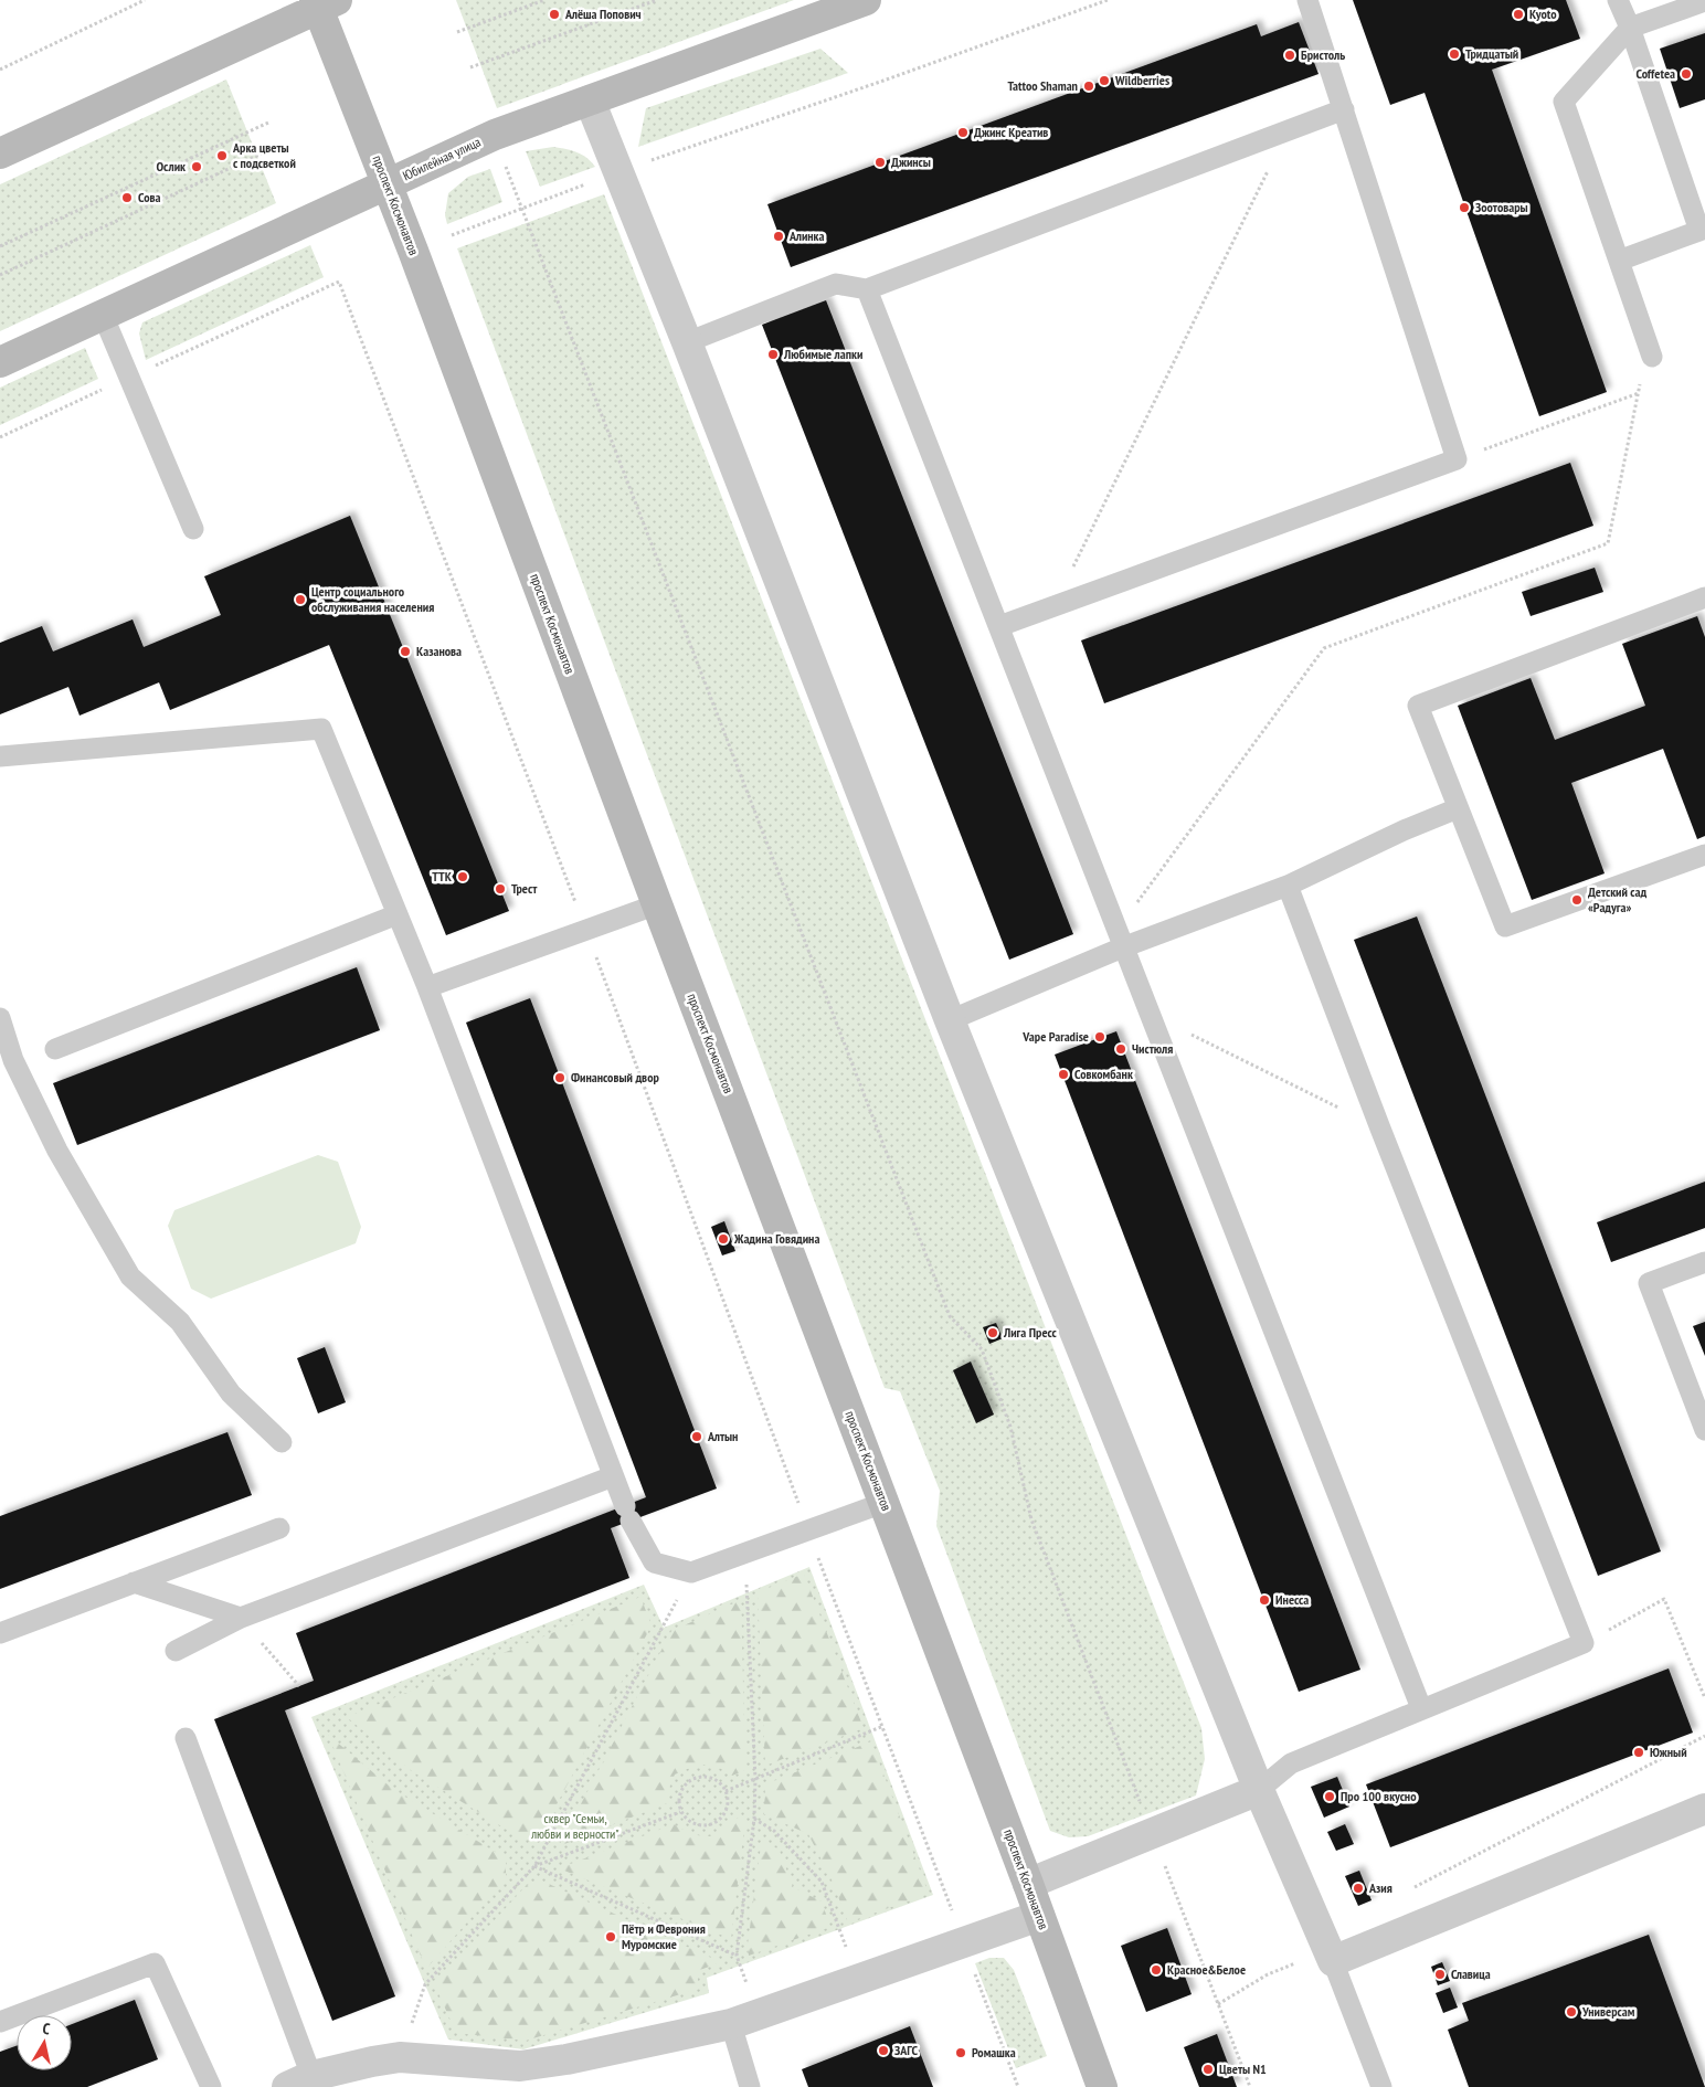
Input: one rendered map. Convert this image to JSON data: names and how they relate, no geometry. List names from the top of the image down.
{
  "streets": {
    "main road": ["Юбилейная улица", "проспект Космонавтов"]
  },
  "crossings": [
    ["Юбилейная улица", "проспект Космонавтов"]
  ],
  "parks": ["сквер \"Семьи, любви и верности\""],
  "places": [
    "Алёша Попович",
    "Kyoto",
    "Тридцатый",
    "Бристоль",
    "Coffetea",
    "Wildberries",
    "Tattoo Shaman",
    "Джинс Креатив",
    "Арка цветы с подсветкой",
    "Джинсы",
    "Ослик",
    "Сова",
    "Зоотовары",
    "Алинка",
    "Любимые лапки",
    "Центр социального обслуживания населения",
    "Казанова",
    "ТТК",
    "Трест",
    "Детский сад «Радуга»",
    "Vape Paradise",
    "Чистюля",
    "Совкомбанк",
    "Финансовый двор",
    "Жадина Говядина",
    "Лига Пресс",
    "Алтын",
    "Инесса",
    "Южный",
    "Про 100 вкусно",
    "Азия",
    "Пётр и Феврония Муромские",
    "Красное&Белое",
    "Славица",
    "Универсам",
    "ЗАГС",
    "Ромашка",
    "Цветы N1"
  ],
  "north": "top"
}
